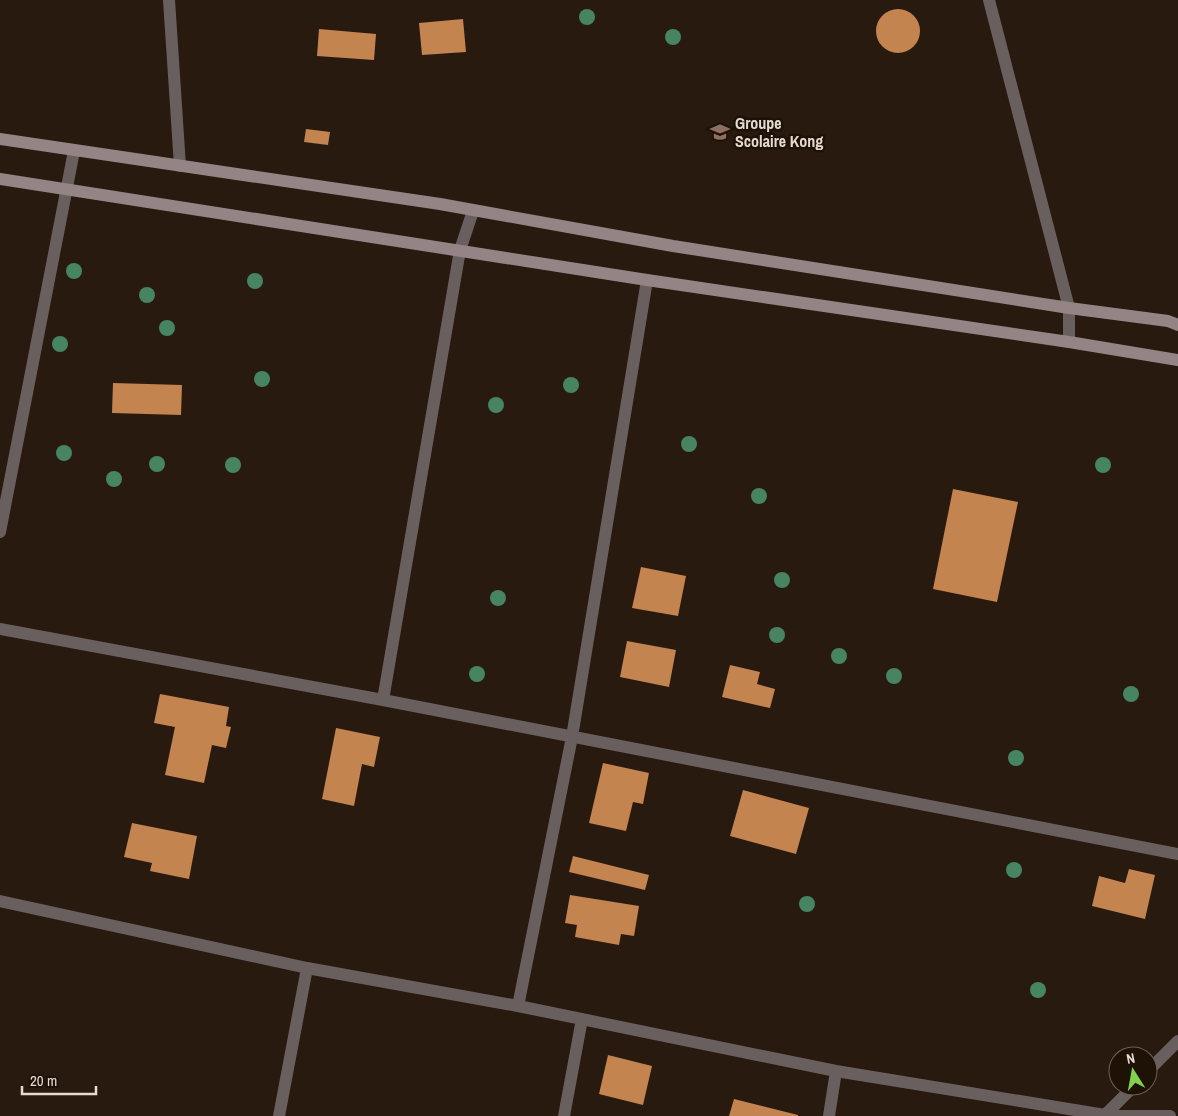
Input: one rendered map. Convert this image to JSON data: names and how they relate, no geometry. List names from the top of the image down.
{
  "places": {
    "school or university": ["Groupe Scolaire Kong"]
  },
  "scale_bar": "20 m",
  "north": "top"
}
